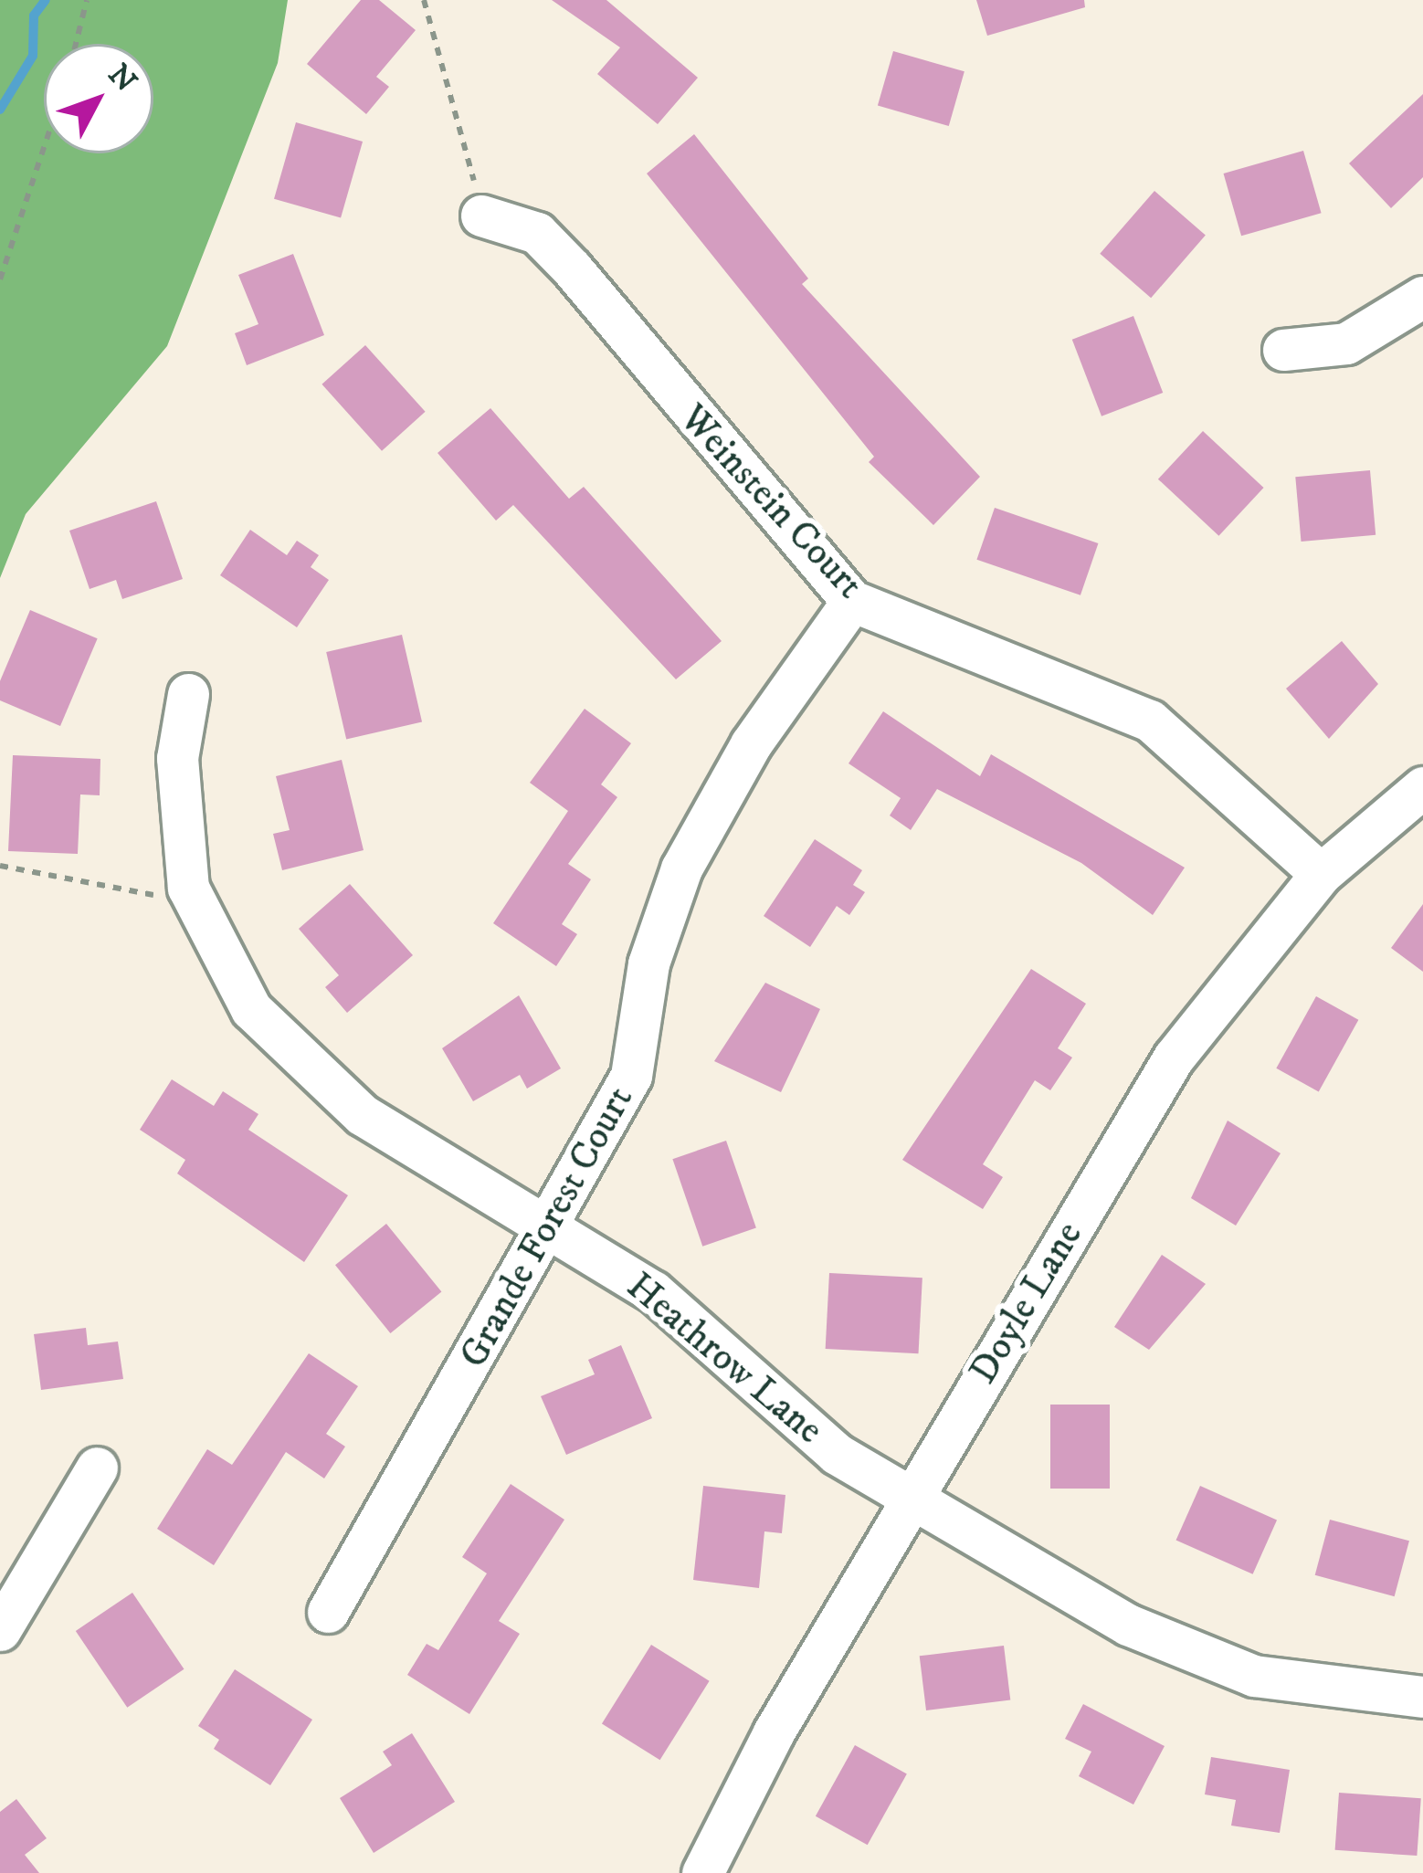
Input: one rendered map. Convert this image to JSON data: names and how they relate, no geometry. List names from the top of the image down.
{
  "streets": {
    "street": [
      "Weinstein Court",
      "Grande Forest Court",
      "Doyle Lane",
      "Heathrow Lane"
    ]
  },
  "crossings": [
    ["Weinstein Court", "Grande Forest Court"],
    ["Weinstein Court", "Doyle Lane"],
    ["Grande Forest Court", "Heathrow Lane"],
    ["Doyle Lane", "Heathrow Lane"]
  ],
  "north": "top right"
}
